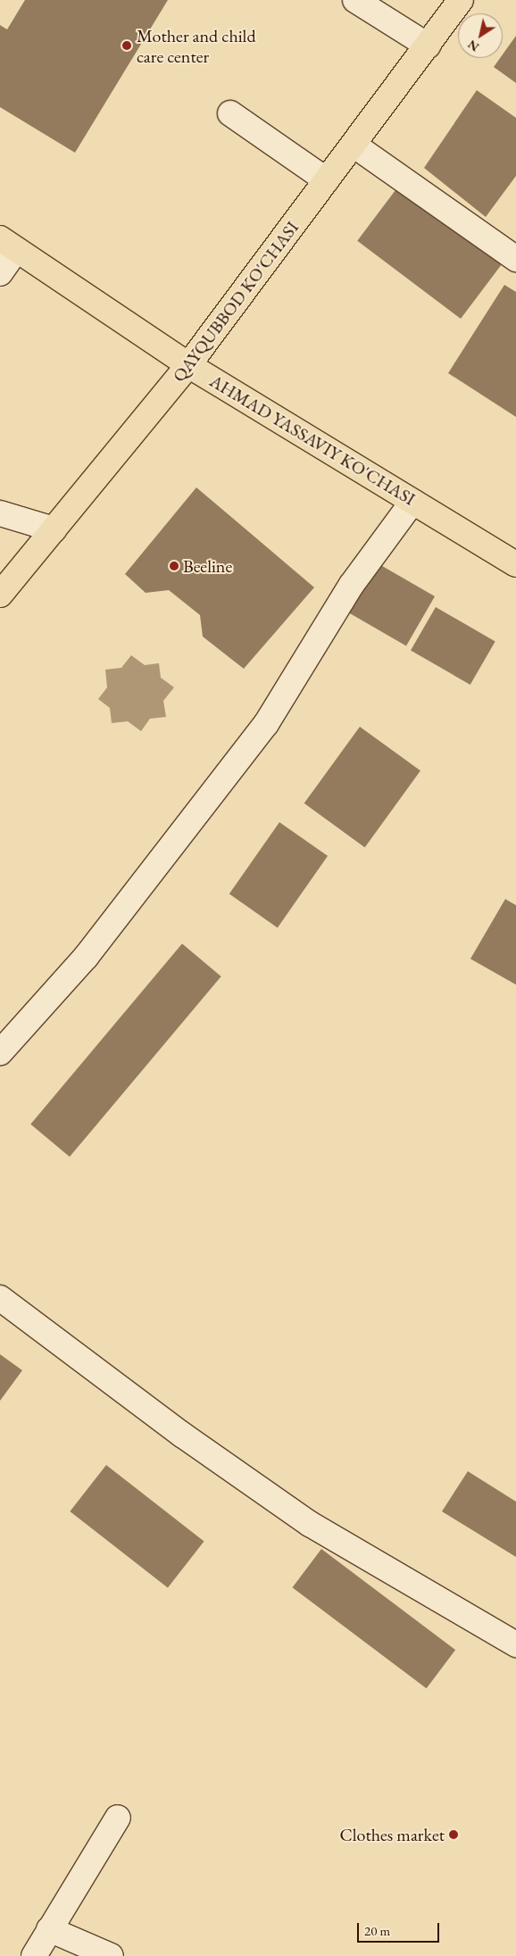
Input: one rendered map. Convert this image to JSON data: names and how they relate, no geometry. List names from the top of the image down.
{
  "streets": {
    "main road": ["QAYQUBBOD KO'CHASI", "AHMAD YASSAVIY KO'CHASI"]
  },
  "crossings": [
    ["QAYQUBBOD KO'CHASI", "AHMAD YASSAVIY KO'CHASI"]
  ],
  "places": ["Mother and child care center", "Beeline", "Clothes market"],
  "scale_bar": "20 m",
  "north": "bottom left"
}
